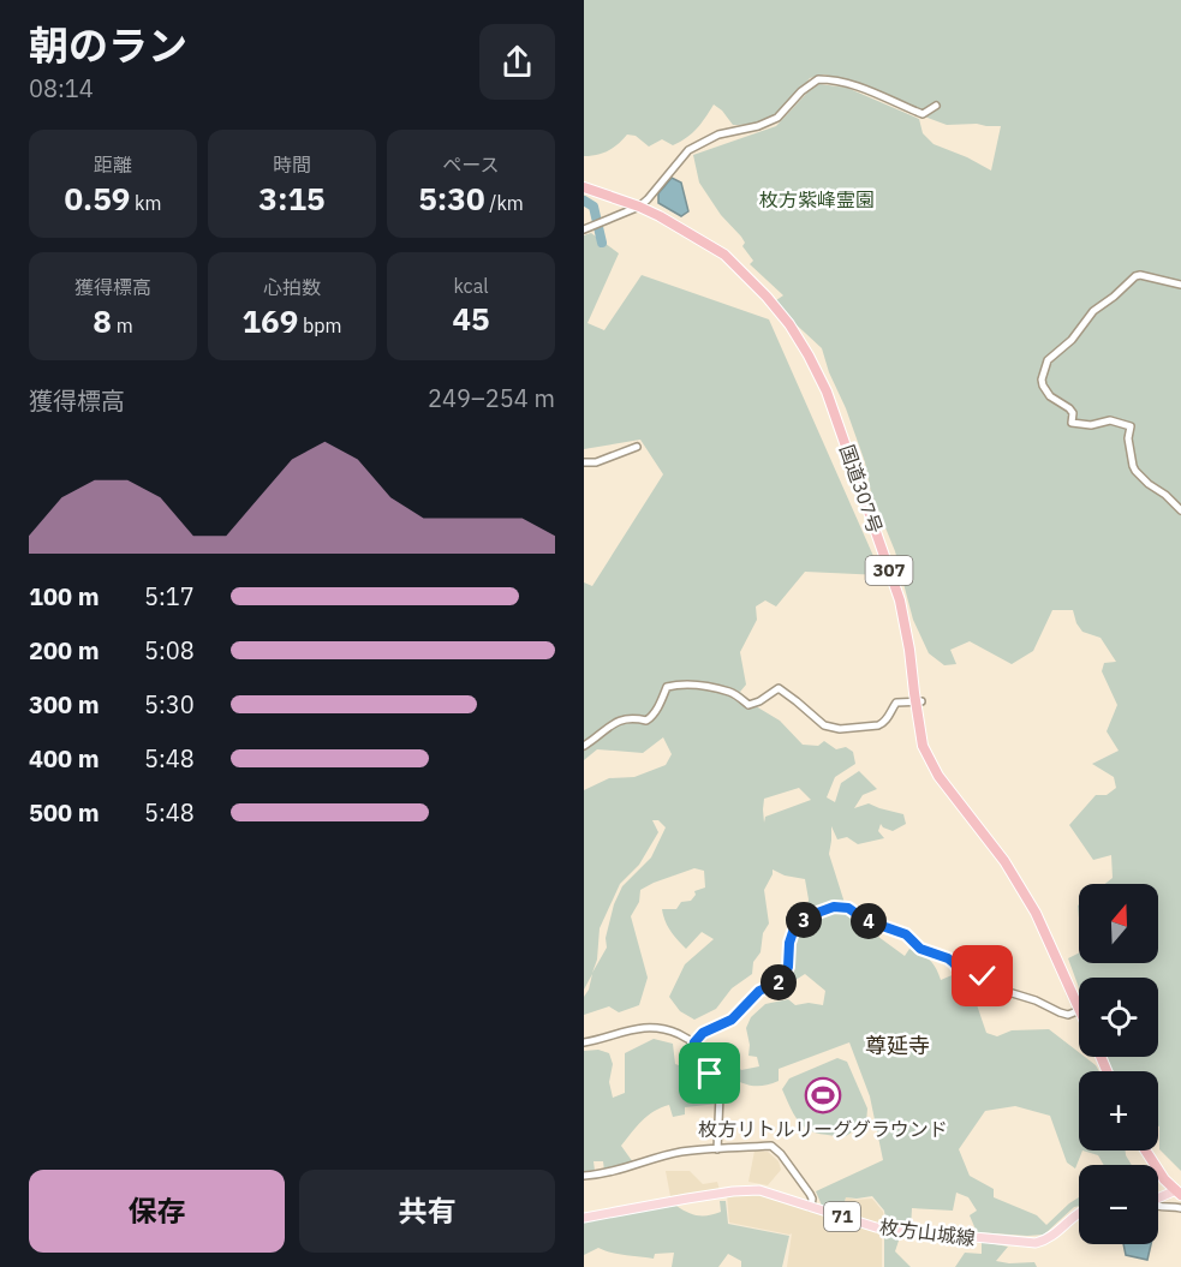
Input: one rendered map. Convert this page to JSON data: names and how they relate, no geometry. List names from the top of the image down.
{
  "streets": {
    "highway": ["国道307号", "307"],
    "main road": ["71", "枚方山城線"]
  },
  "districts": ["尊延寺"],
  "parks": ["枚方紫峰霊園"],
  "places": {
    "sports": ["枚方リトルリーググラウンド"]
  },
  "north": "top",
  "page": {
    "heading": ["朝のラン", "08:14"],
    "stats": [
      ["距離", "0.59 km"],
      ["時間", "3:15"],
      ["ペース", "5:30 /km"],
      ["獲得標高", "8 m"],
      ["心拍数", "169 bpm"],
      ["kcal", "45"]
    ],
    "chart": ["獲得標高", "249–254 m"],
    "list": [
      {
        "name": "100 m",
        "note": "5:17"
      },
      {
        "name": "200 m",
        "note": "5:08"
      },
      {
        "name": "300 m",
        "note": "5:30"
      },
      {
        "name": "400 m",
        "note": "5:48"
      },
      {
        "name": "500 m",
        "note": "5:48"
      }
    ],
    "map_buttons": ["+", "−"],
    "pins": ["3", "4", "2"],
    "buttons": ["保存", "共有"]
  }
}
